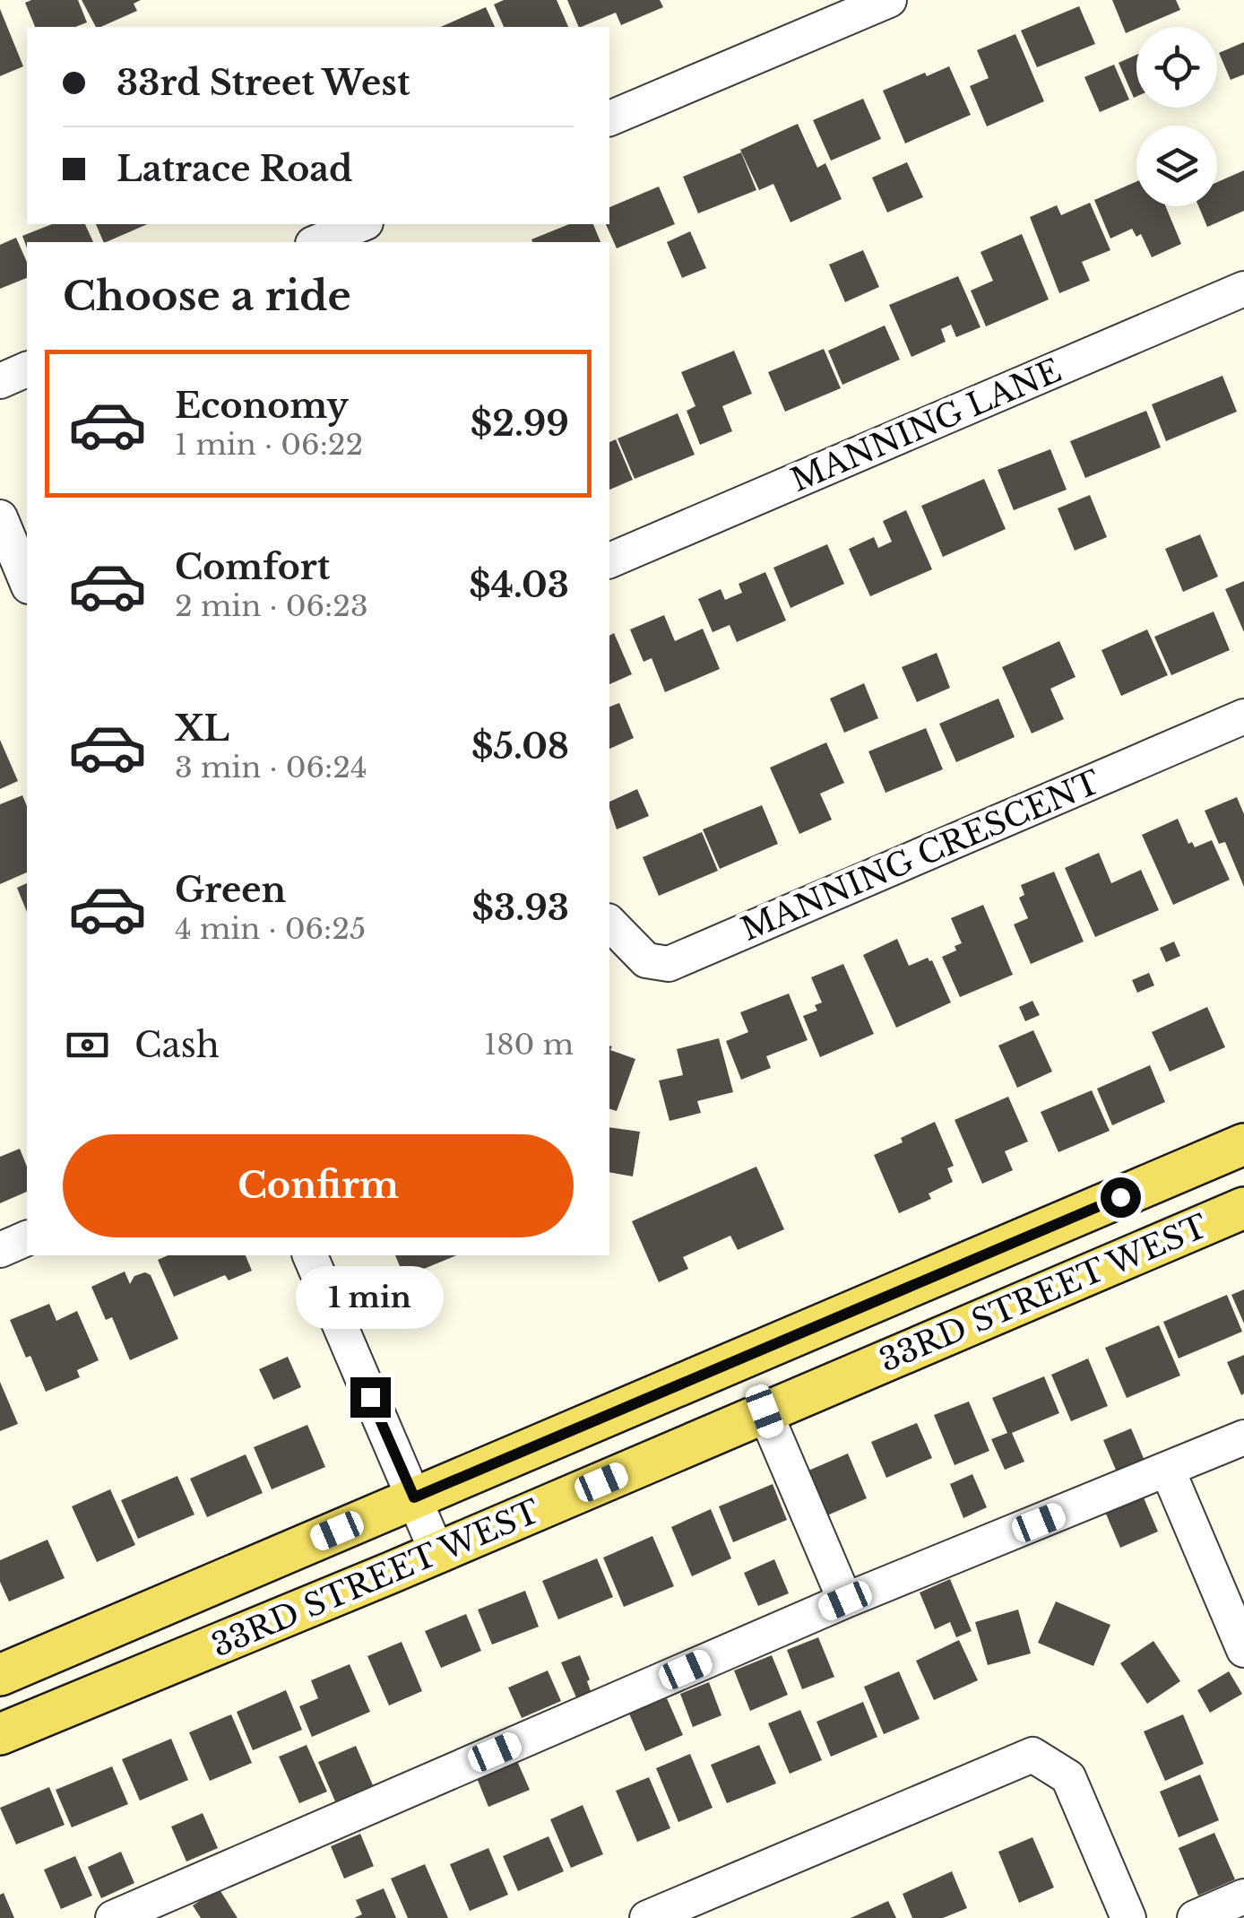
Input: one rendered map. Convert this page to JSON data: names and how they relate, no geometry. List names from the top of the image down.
{
  "streets": {
    "main road": ["33RD STREET WEST"],
    "street": ["MANNING LANE", "MANNING CRESCENT"]
  },
  "page": {
    "banner": ["33rd Street West", "Latrace Road"],
    "heading": "Choose a ride",
    "list": [
      {
        "name": "Economy",
        "note": "1 min · 06:22",
        "value": "$2.99"
      },
      {
        "name": "Comfort",
        "note": "2 min · 06:23",
        "value": "$4.03"
      },
      {
        "name": "XL",
        "note": "3 min · 06:24",
        "value": "$5.08"
      },
      {
        "name": "Green",
        "note": "4 min · 06:25",
        "value": "$3.93"
      }
    ],
    "pay": ["Cash", "180 m"],
    "buttons": "Confirm",
    "bubble": "1 min"
  }
}
